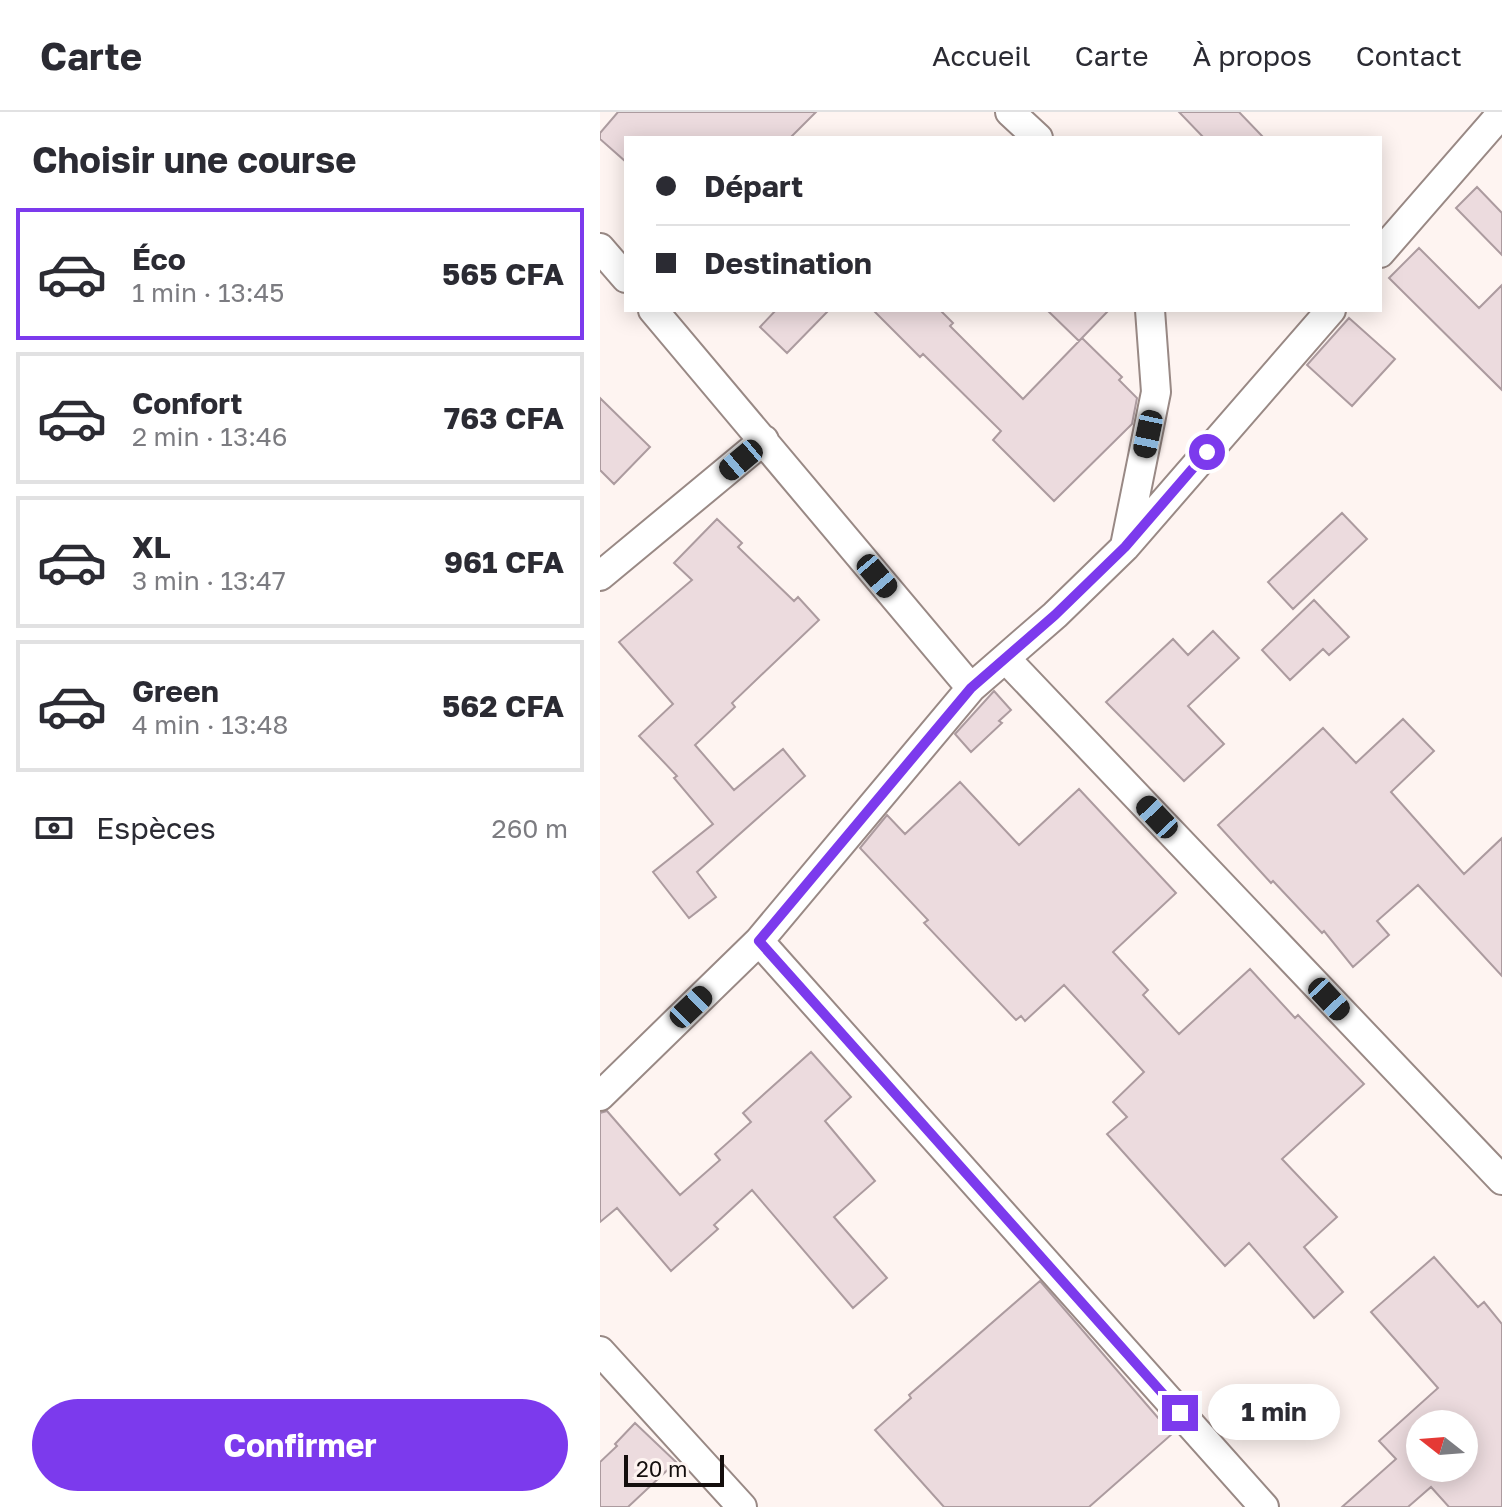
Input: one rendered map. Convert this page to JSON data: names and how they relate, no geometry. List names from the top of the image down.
{
  "scale_bar": "20 m",
  "north": "left",
  "page": {
    "header": "Carte",
    "nav": [
      "Accueil",
      "Carte",
      "À propos",
      "Contact"
    ],
    "heading": "Choisir une course",
    "banner": ["Départ", "Destination"],
    "list": [
      {
        "name": "Éco",
        "note": "1 min · 13:45",
        "value": "565 CFA"
      },
      {
        "name": "Confort",
        "note": "2 min · 13:46",
        "value": "763 CFA"
      },
      {
        "name": "XL",
        "note": "3 min · 13:47",
        "value": "961 CFA"
      },
      {
        "name": "Green",
        "note": "4 min · 13:48",
        "value": "562 CFA"
      }
    ],
    "pay": ["Espèces", "260 m"],
    "buttons": "Confirmer",
    "bubble": "1 min",
    "scale": "20 m"
  }
}
